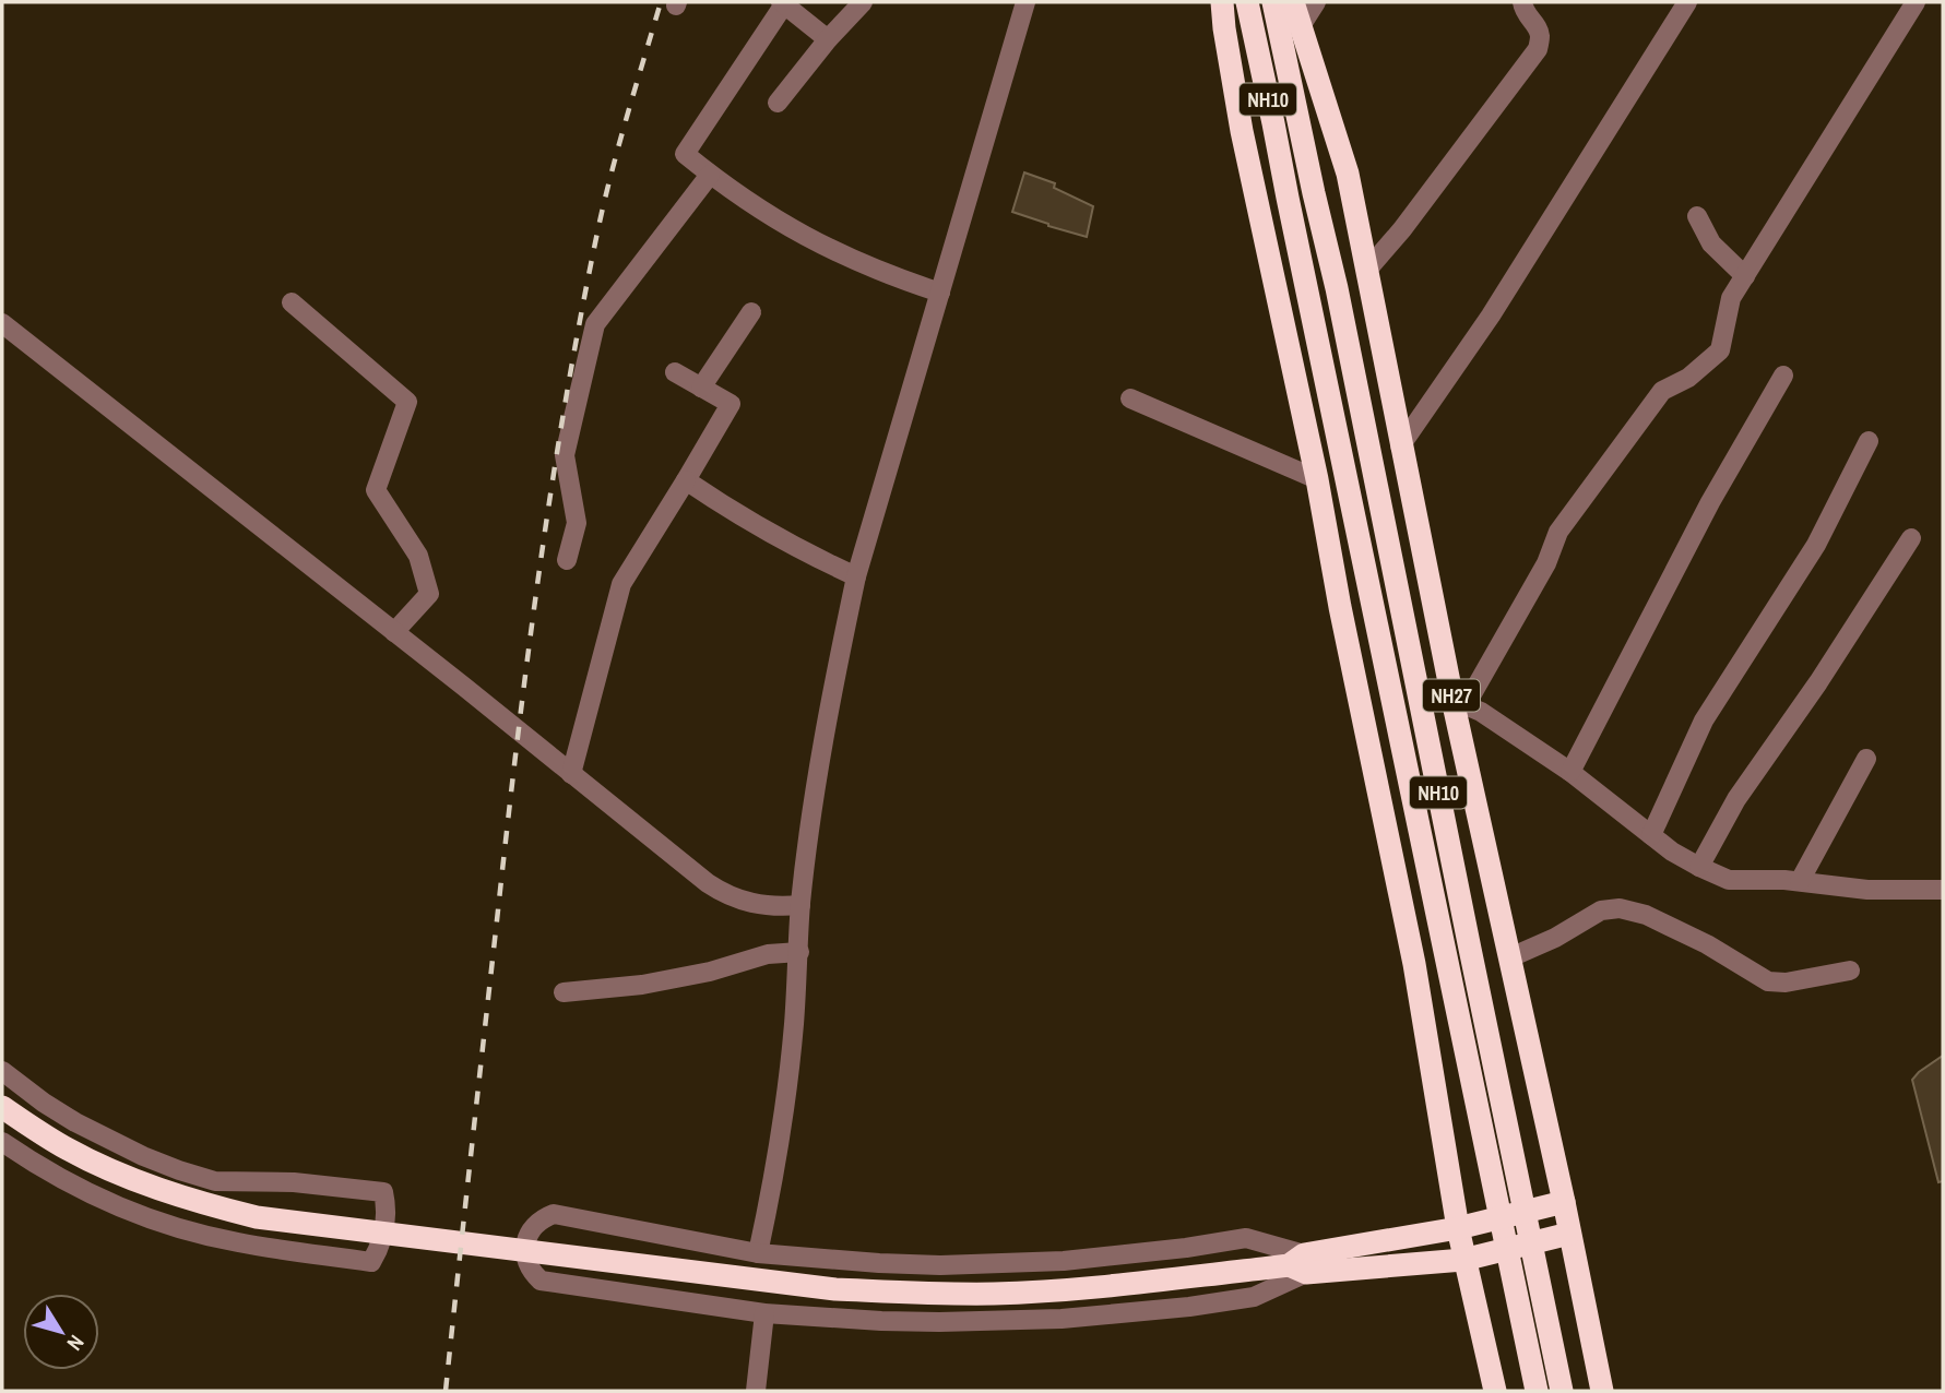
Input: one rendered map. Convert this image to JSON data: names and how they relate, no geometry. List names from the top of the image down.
{
  "streets": {
    "highway": ["NH10", "NH27"]
  },
  "north": "bottom right"
}
